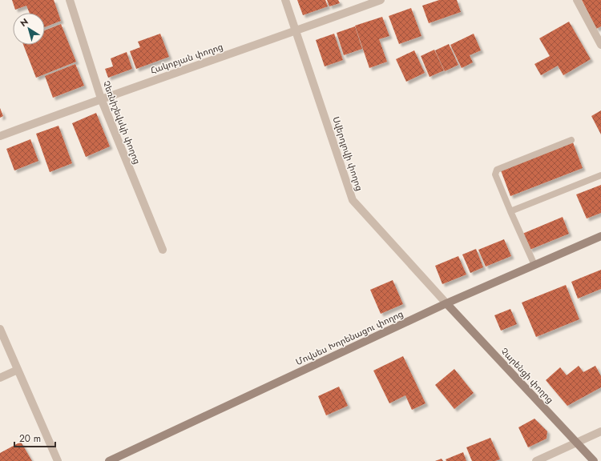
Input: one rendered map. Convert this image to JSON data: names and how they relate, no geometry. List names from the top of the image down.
{
  "streets": {
    "main road": ["Մովսես Խորենացու փողոց", "Չարենցի փողոց"],
    "street": ["Հակոբյան փողոց", "Չեռնիշեվսկի փողոց", "Սվերդլովի փողոց"]
  },
  "crossings": [
    ["Հակոբյան փողոց", "Չեռնիշեվսկի փողոց"],
    ["Հակոբյան փողոց", "Սվերդլովի փողոց"],
    ["Սվերդլովի փողոց", "Մովսես Խորենացու փողոց"],
    ["Սվերդլովի փողոց", "Չարենցի փողոց"],
    ["Մովսես Խորենացու փողոց", "Չարենցի փողոց"]
  ],
  "scale_bar": "20 m",
  "north": "top left"
}
